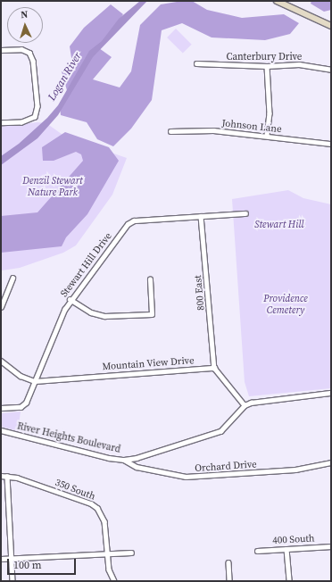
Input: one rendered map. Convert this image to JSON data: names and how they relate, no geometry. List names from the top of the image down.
{
  "streets": {
    "street": [
      "Canterbury Drive",
      "Johnson Lane",
      "Stewart Hill Drive",
      "800 East",
      "Mountain View Drive",
      "River Heights Boulevard",
      "Orchard Drive",
      "350 South",
      "400 South"
    ]
  },
  "crossings": [
    ["Stewart Hill Drive", "800 East"],
    ["Stewart Hill Drive", "Mountain View Drive"],
    ["800 East", "Mountain View Drive"],
    ["River Heights Boulevard", "Orchard Drive"]
  ],
  "water": ["Logan River"],
  "parks": ["Denzil Stewart Nature Park", "Stewart Hill", "Providence Cemetery"],
  "scale_bar": "100 m",
  "north": "top"
}
